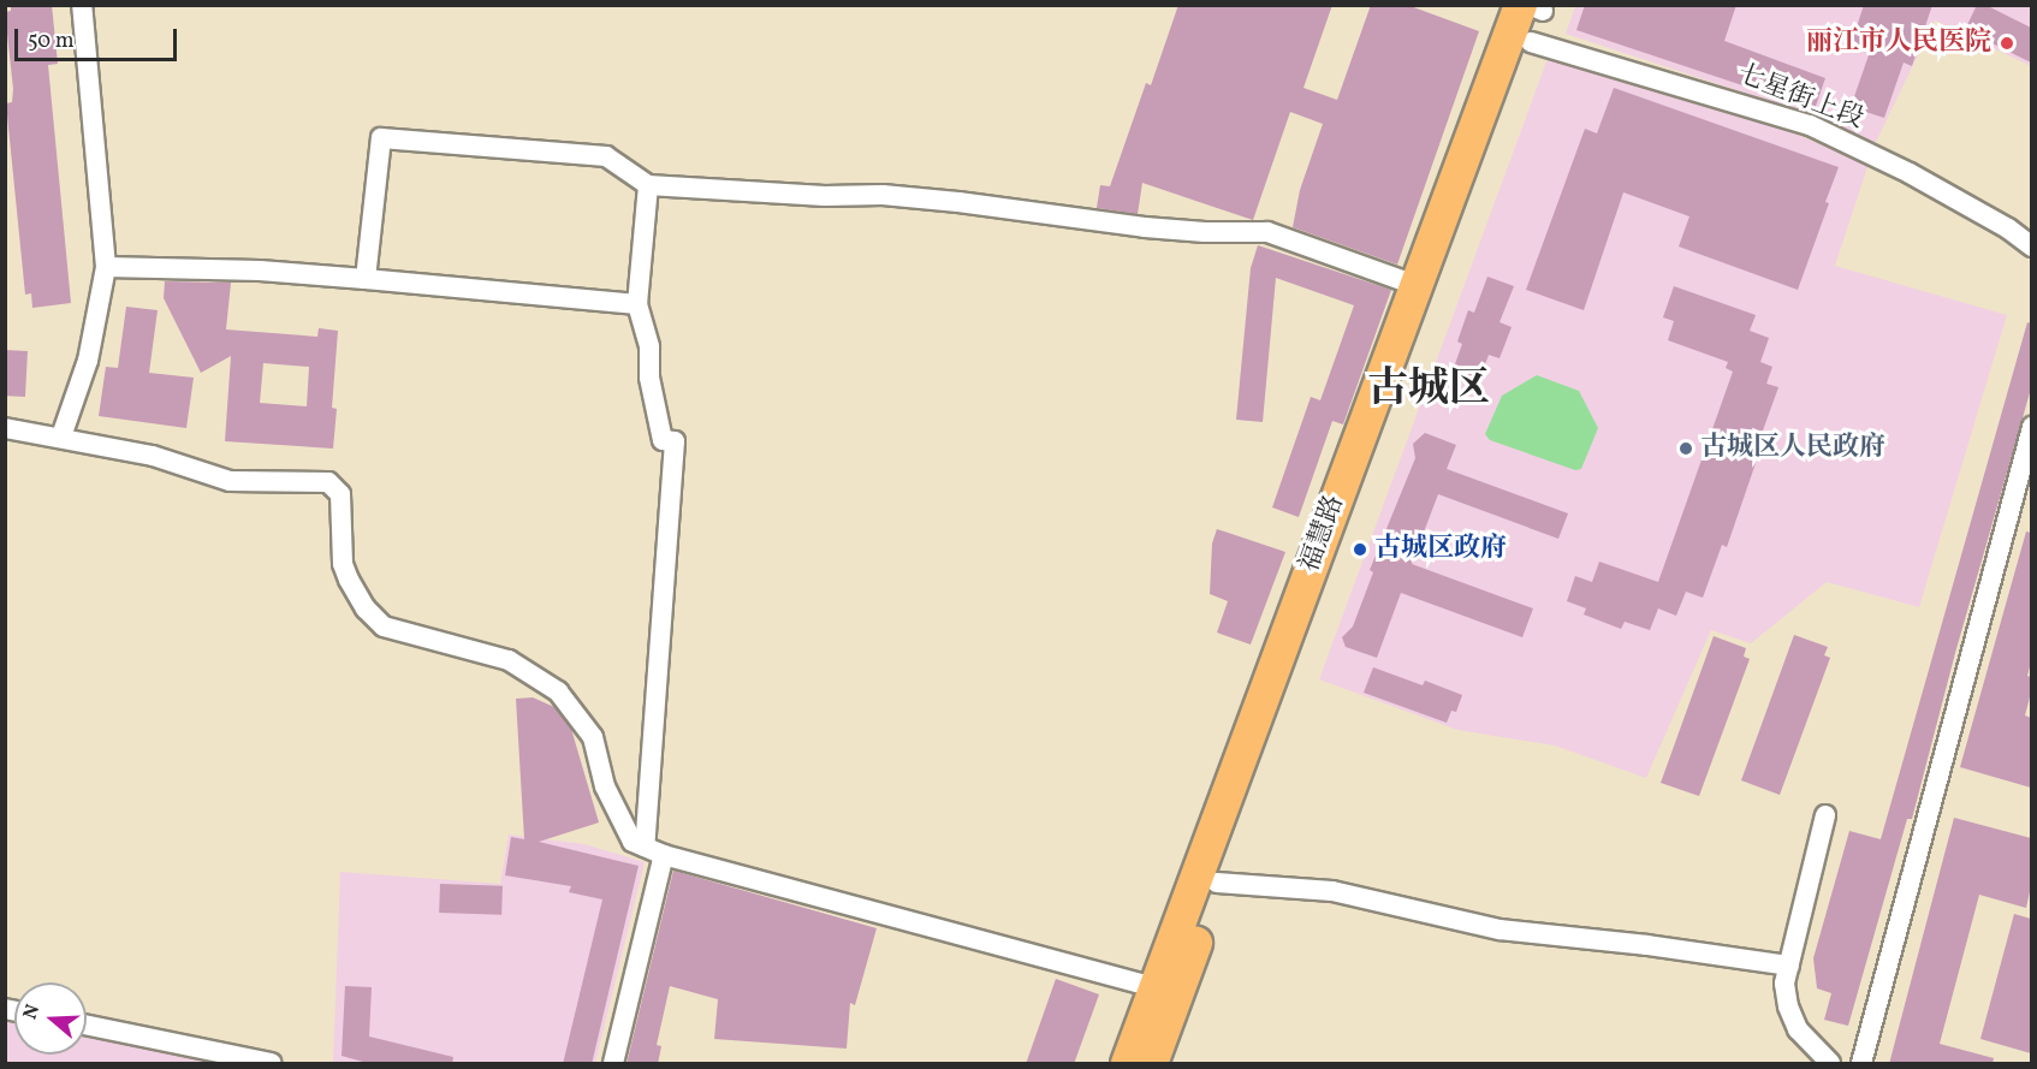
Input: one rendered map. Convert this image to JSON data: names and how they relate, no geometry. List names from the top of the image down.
{
  "streets": {
    "main road": ["福慧路"],
    "street": ["七星街上段"]
  },
  "crossings": [
    ["七星街上段", "福慧路"]
  ],
  "districts": ["古城区"],
  "places": ["丽江市人民医院", "古城区人民政府", "古城区政府"],
  "scale_bar": "50 m",
  "north": "left"
}
